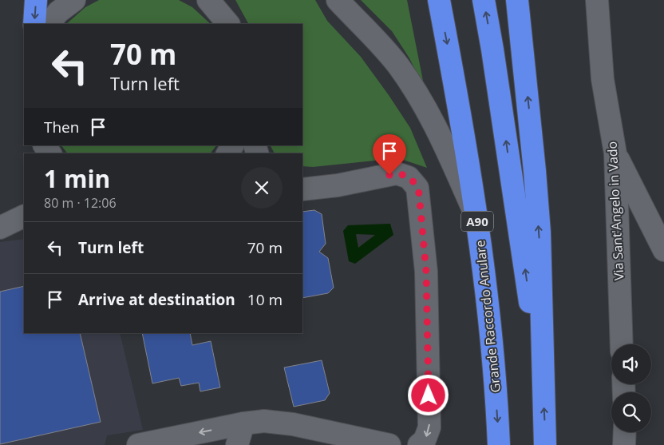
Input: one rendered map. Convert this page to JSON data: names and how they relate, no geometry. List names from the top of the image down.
{
  "streets": {
    "highway": ["A90", "Grande Raccordo Anulare"],
    "street": ["Via Sant'Angelo in Vado"]
  },
  "page": {
    "turn": ["70 m", "Turn left"],
    "then": "Then",
    "heading": ["1 min", "80 m · 12:06"],
    "list": [
      {
        "name": "Turn left",
        "value": "70 m"
      },
      {
        "name": "Arrive at destination",
        "value": "10 m"
      }
    ]
  }
}
